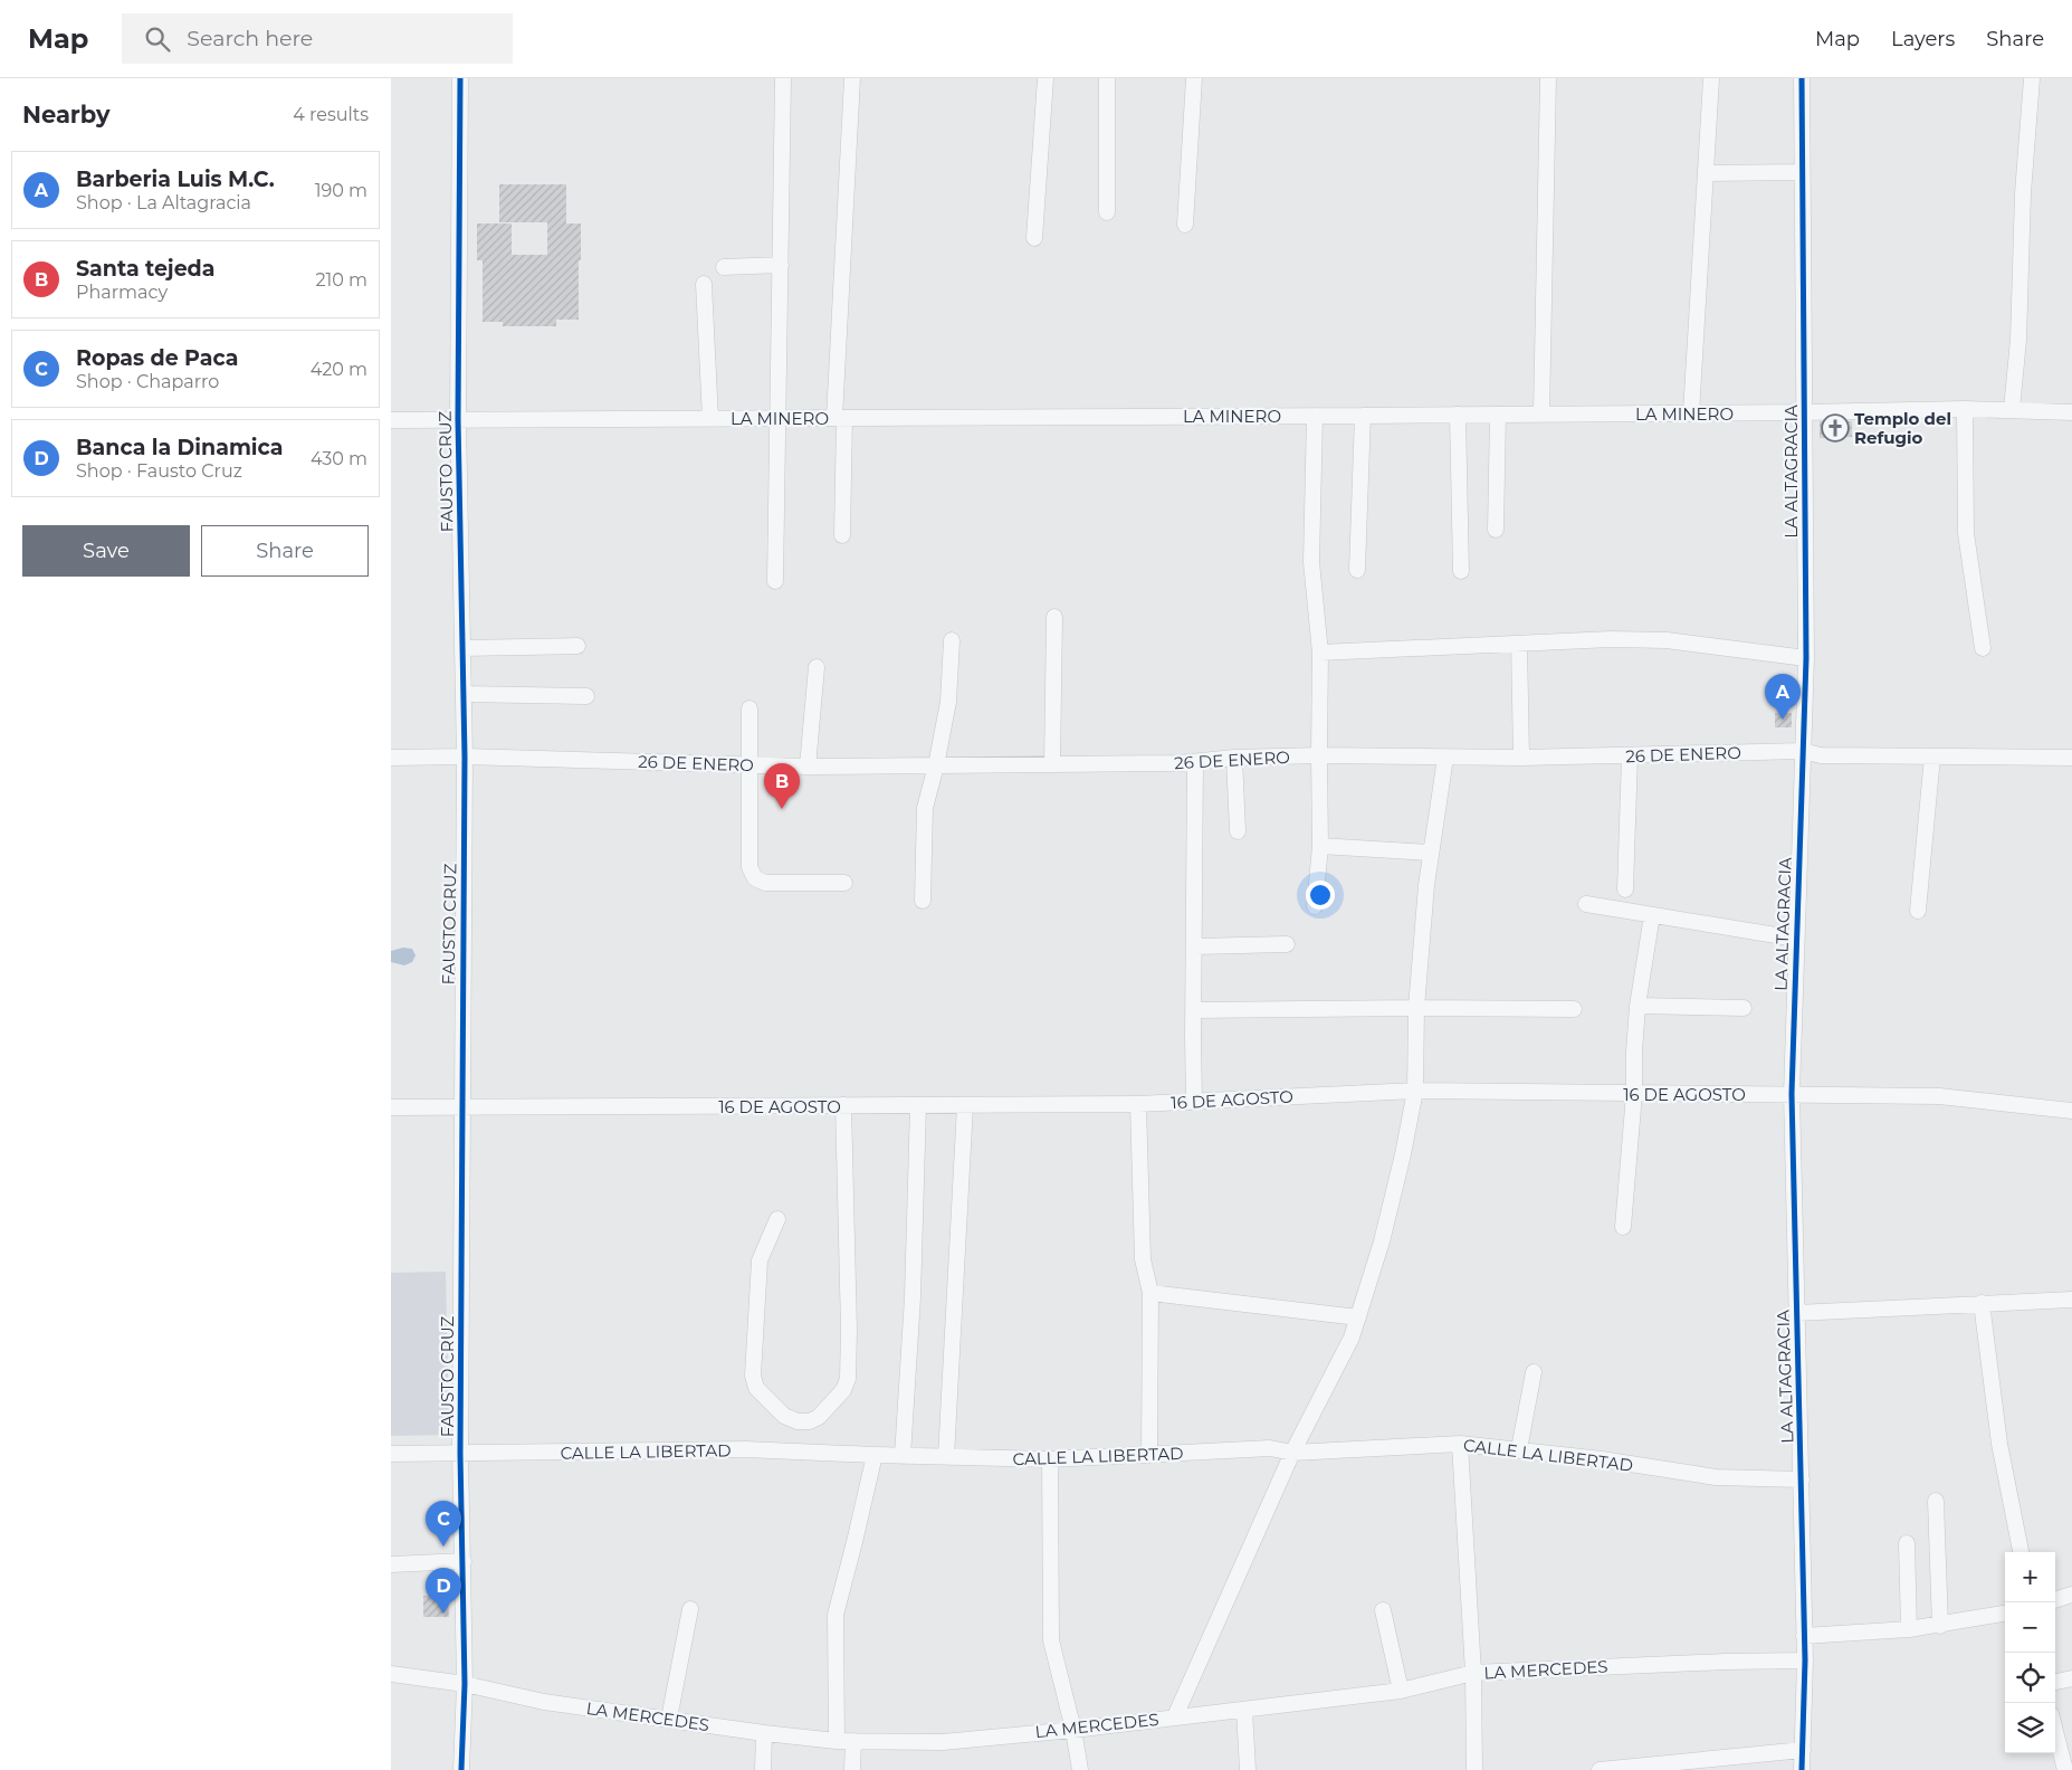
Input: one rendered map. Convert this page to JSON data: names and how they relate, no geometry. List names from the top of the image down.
{
  "streets": {
    "street": [
      "LA MINERO",
      "FAUSTO CRUZ",
      "LA ALTAGRACIA",
      "26 DE ENERO",
      "16 DE AGOSTO",
      "CALLE LA LIBERTAD",
      "LA MERCEDES"
    ]
  },
  "crossings": [
    ["LA MINERO", "FAUSTO CRUZ"],
    ["LA MINERO", "LA ALTAGRACIA"],
    ["FAUSTO CRUZ", "26 DE ENERO"],
    ["FAUSTO CRUZ", "16 DE AGOSTO"],
    ["FAUSTO CRUZ", "CALLE LA LIBERTAD"],
    ["FAUSTO CRUZ", "LA MERCEDES"],
    ["LA ALTAGRACIA", "26 DE ENERO"],
    ["LA ALTAGRACIA", "16 DE AGOSTO"],
    ["LA ALTAGRACIA", "CALLE LA LIBERTAD"],
    ["LA ALTAGRACIA", "LA MERCEDES"]
  ],
  "places": {
    "church": ["Templo del Refugio"]
  },
  "page": {
    "header": "Map",
    "search": "Search here",
    "nav": ["Map", "Layers", "Share"],
    "heading": ["Nearby", "4 results"],
    "list": [
      {
        "mark": "A",
        "name": "Barberia Luis M.C.",
        "note": "Shop · La Altagracia",
        "value": "190 m"
      },
      {
        "mark": "B",
        "name": "Santa tejeda",
        "note": "Pharmacy",
        "value": "210 m"
      },
      {
        "mark": "C",
        "name": "Ropas de Paca",
        "note": "Shop · Chaparro",
        "value": "420 m"
      },
      {
        "mark": "D",
        "name": "Banca la Dinamica",
        "note": "Shop · Fausto Cruz",
        "value": "430 m"
      }
    ],
    "buttons": ["Save", "Share"],
    "pins": [
      "A",
      "B",
      "C",
      "D"
    ],
    "map_buttons": ["+", "−"]
  }
}
